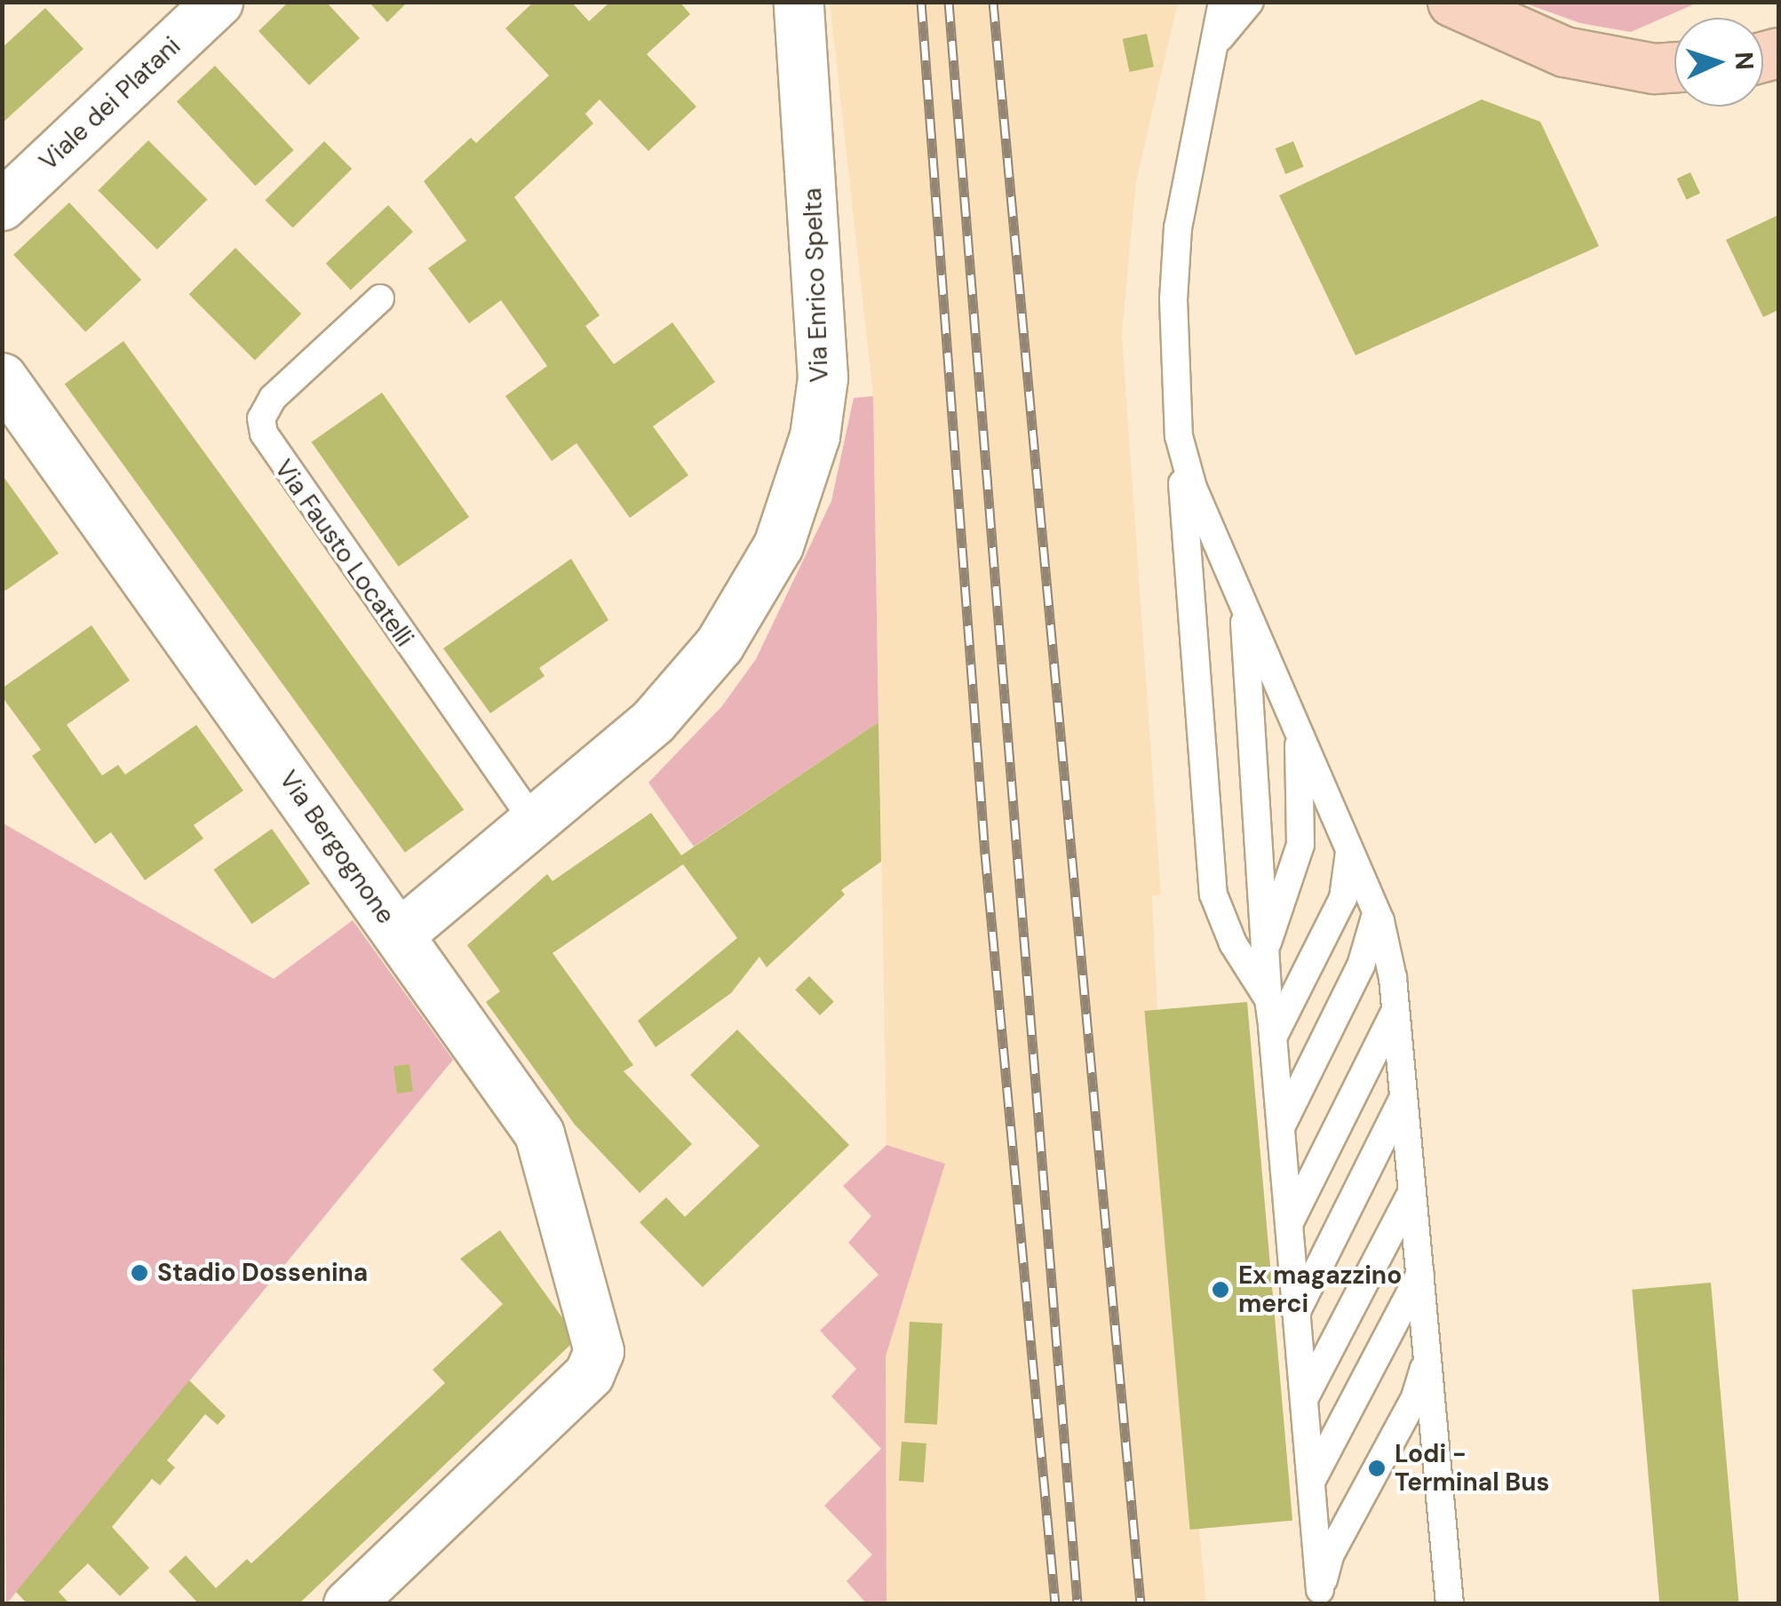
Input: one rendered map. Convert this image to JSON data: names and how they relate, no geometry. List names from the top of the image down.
{
  "streets": {
    "street": ["Viale dei Platani", "Via Enrico Spelta", "Via Bergognone"],
    "lane": ["Via Fausto Locatelli"]
  },
  "crossings": [
    ["Via Enrico Spelta", "Via Fausto Locatelli"],
    ["Via Enrico Spelta", "Via Bergognone"]
  ],
  "places": ["Stadio Dossenina", "Ex magazzino merci", "Lodi - Terminal Bus"],
  "north": "right"
}
